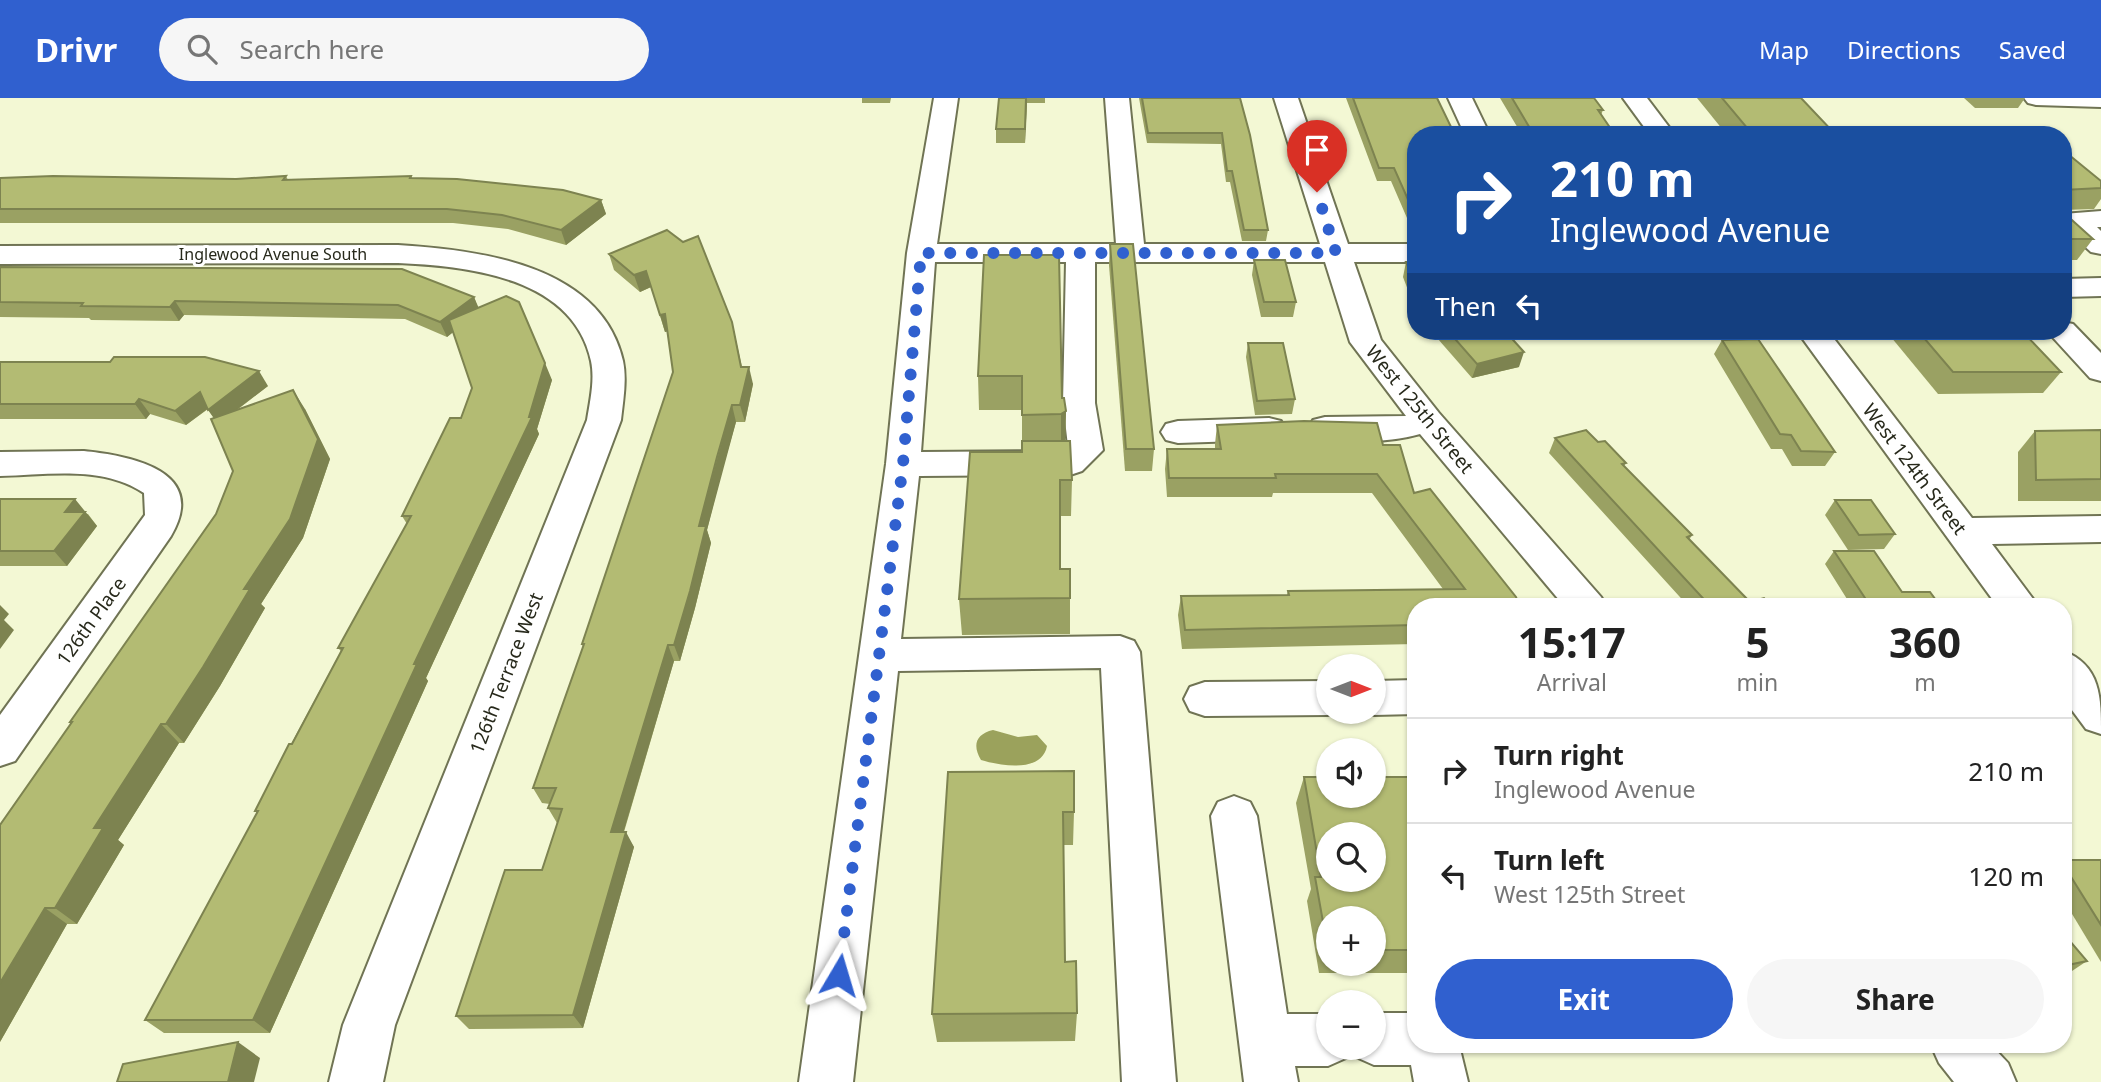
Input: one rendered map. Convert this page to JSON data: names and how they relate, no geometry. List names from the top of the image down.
{
  "streets": {
    "street": [
      "Inglewood Avenue South",
      "West 125th Street",
      "West 124th Street",
      "126th Place",
      "126th Terrace West"
    ]
  },
  "crossings": [
    ["Inglewood Avenue South", "126th Terrace West"]
  ],
  "north": "right",
  "page": {
    "header": "Drivr",
    "search": "Search here",
    "nav": ["Map", "Directions", "Saved"],
    "turn": ["210 m", "Inglewood Avenue"],
    "then": "Then",
    "eta": [
      "15:17",
      "Arrival",
      "5",
      "min",
      "360",
      "m"
    ],
    "map_buttons": ["+", "−"],
    "list": [
      {
        "name": "Turn right",
        "note": "Inglewood Avenue",
        "value": "210 m"
      },
      {
        "name": "Turn left",
        "note": "West 125th Street",
        "value": "120 m"
      }
    ],
    "buttons": ["Exit", "Share"]
  }
}
